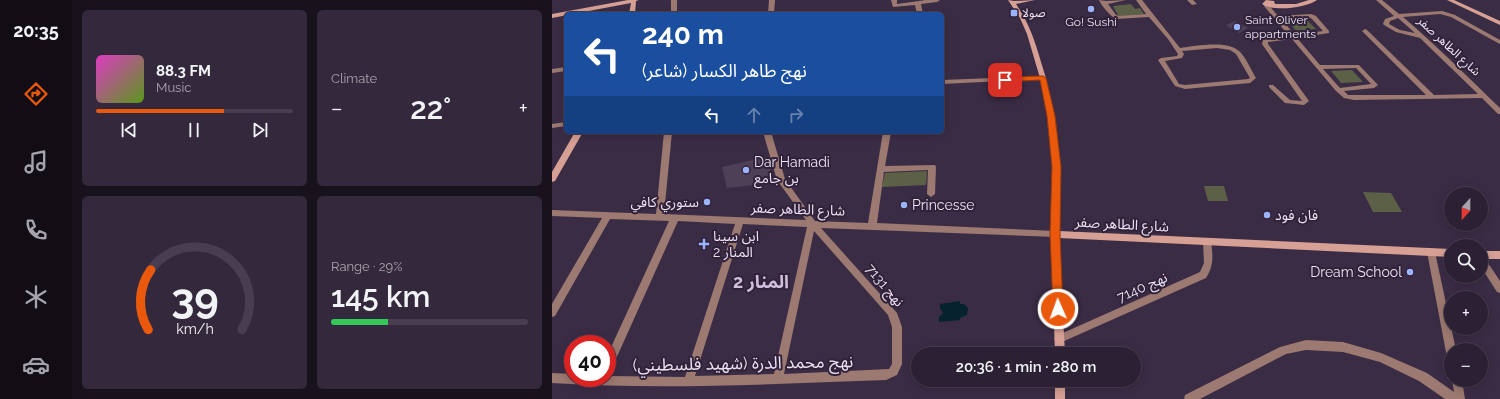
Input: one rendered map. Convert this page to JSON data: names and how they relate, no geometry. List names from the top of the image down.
{
  "streets": {
    "street": [
      "شارع الطاهر صفر",
      "نهج 7131",
      "نهج 7140",
      "نهج محمد الدرة (شهيد فلسطيني)"
    ]
  },
  "crossings": [
    ["شارع الطاهر صفر", "نهج 7131"],
    ["شارع الطاهر صفر", "نهج 7140"],
    ["نهج 7131", "نهج محمد الدرة (شهيد فلسطيني)"]
  ],
  "districts": ["المنار 2"],
  "places": {
    "other": [
      "Go! Sushi",
      "Saint Oliver appartments",
      "Dar Hamadi بن جامع",
      "ستوري كافي",
      "Princesse",
      "فان فود",
      "Dream School"
    ],
    "transit": ["صولا"],
    "health": ["ابن سينا المنار 2"]
  },
  "north": "bottom",
  "page": {
    "tabs": "20:35",
    "tile": [
      "Climate",
      ["Range · 29%", "145 km"]
    ],
    "turn": ["240 m", "نهج طاهر الكسار (شاعر)"],
    "song": ["88.3 FM", "Music"],
    "heat": ["−", "22°", "+"],
    "map_buttons": ["+", "−"],
    "limit": "40",
    "trip": "20:36 · 1 min · 280 m",
    "gauge": ["39", "km/h"]
  }
}
